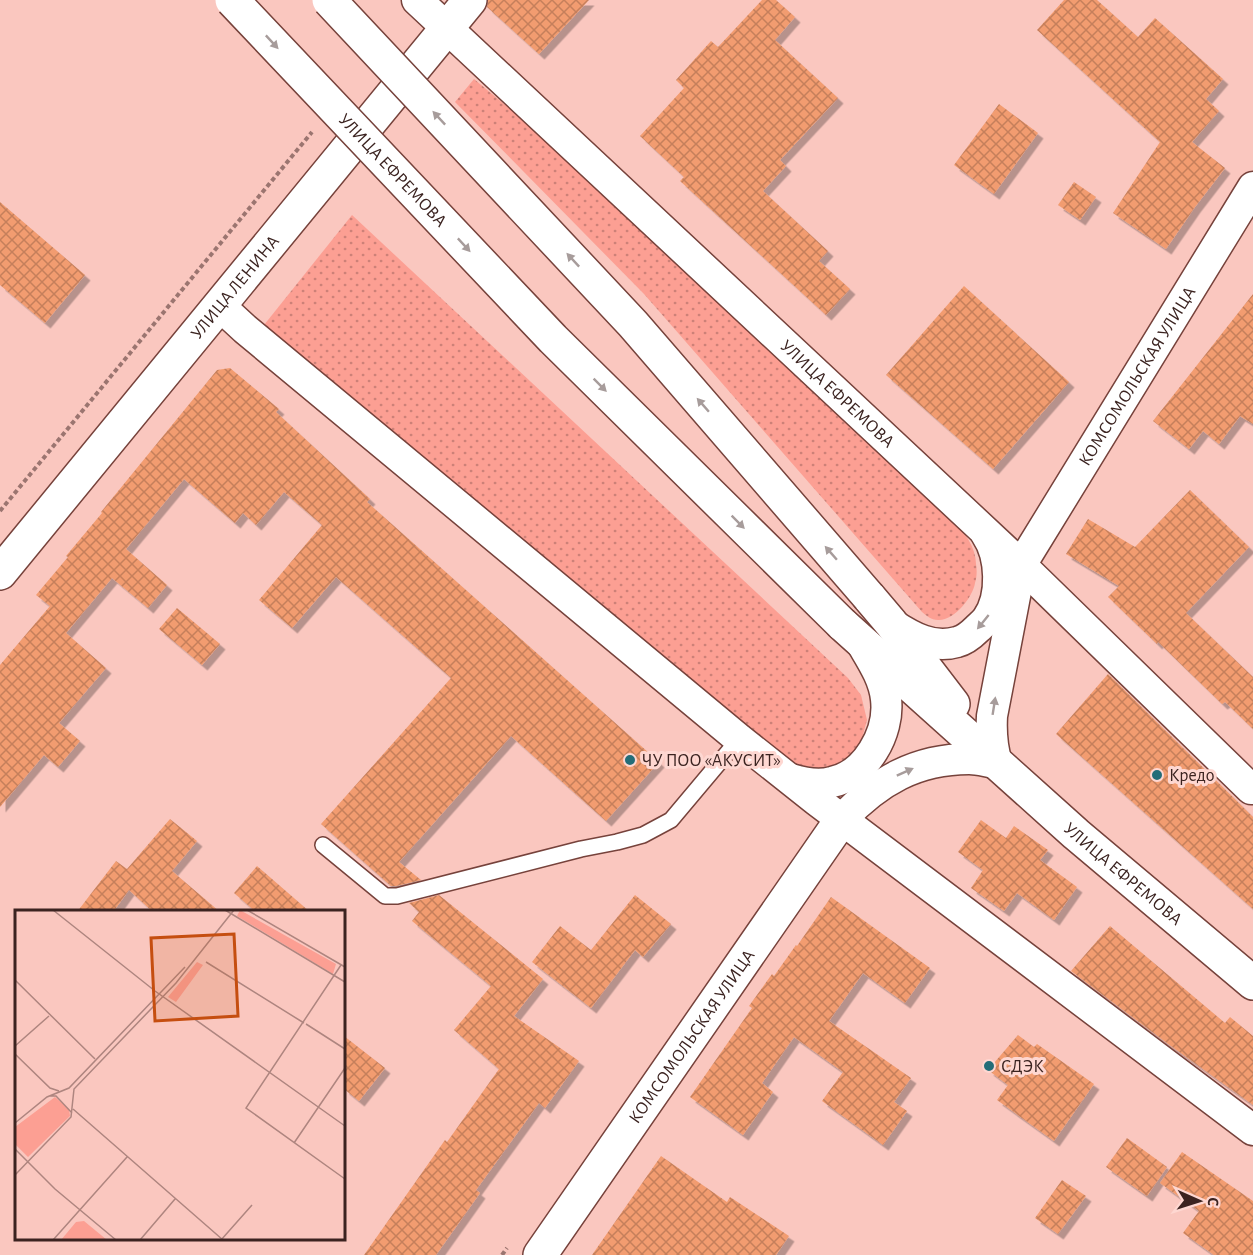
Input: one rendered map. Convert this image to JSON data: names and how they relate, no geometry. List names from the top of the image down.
{
  "streets": {
    "main road": ["УЛИЦА ЕФРЕМОВА", "УЛИЦА ЛЕНИНА", "КОМСОМОЛЬСКАЯ УЛИЦА"]
  },
  "crossings": [
    ["УЛИЦА ЕФРЕМОВА", "УЛИЦА ЛЕНИНА"],
    ["УЛИЦА ЕФРЕМОВА", "КОМСОМОЛЬСКАЯ УЛИЦА"]
  ],
  "places": ["ЧУ ПОО «АКУСИТ»", "Кредо", "СДЭК"],
  "north": "right"
}
